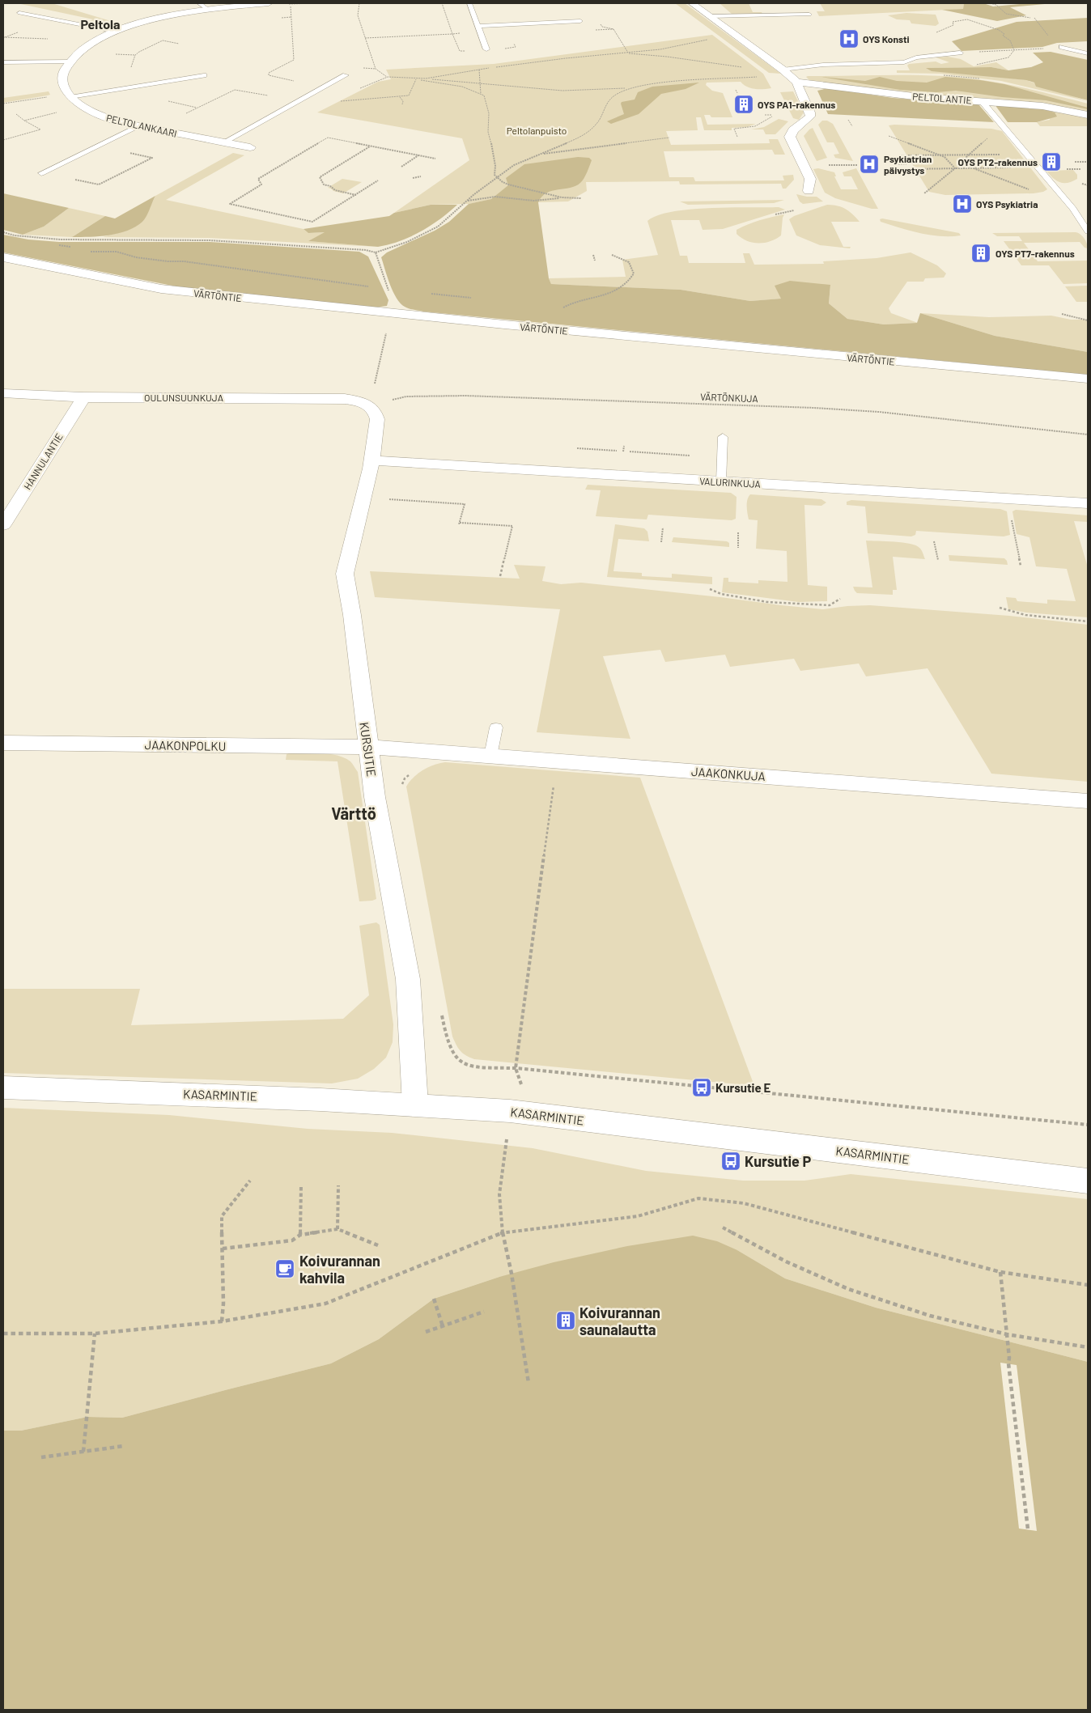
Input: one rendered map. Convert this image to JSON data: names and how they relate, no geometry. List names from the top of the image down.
{
  "streets": {
    "street": [
      "PELTOLANTIE",
      "PELTOLANKAARI",
      "VÄRTÖNTIE",
      "OULUNSUUNKUJA",
      "HANNULANTIE",
      "VALURINKUJA",
      "JAAKONPOLKU",
      "KURSUTIE",
      "JAAKONKUJA",
      "KASARMINTIE"
    ],
    "path": ["VÄRTÖNKUJA"]
  },
  "crossings": [
    ["OULUNSUUNKUJA", "VÄRTÖNKUJA"],
    ["OULUNSUUNKUJA", "HANNULANTIE"],
    ["OULUNSUUNKUJA", "KURSUTIE"],
    ["VÄRTÖNKUJA", "KURSUTIE"],
    ["VALURINKUJA", "KURSUTIE"],
    ["JAAKONPOLKU", "KURSUTIE"],
    ["JAAKONPOLKU", "JAAKONKUJA"],
    ["KURSUTIE", "JAAKONKUJA"],
    ["KURSUTIE", "KASARMINTIE"]
  ],
  "districts": ["Peltola", "Värttö"],
  "parks": ["Peltolanpuisto"],
  "places": {
    "hospital": ["OYS Konsti", "Psykiatrian päivystys", "OYS Psykiatria"],
    "building": [
      "OYS PA1-rakennus",
      "OYS PT2-rakennus",
      "OYS PT7-rakennus",
      "Koivurannan saunalautta"
    ],
    "bus stop": ["Kursutie E", "Kursutie P"],
    "cafe": ["Koivurannan kahvila"]
  }
}
